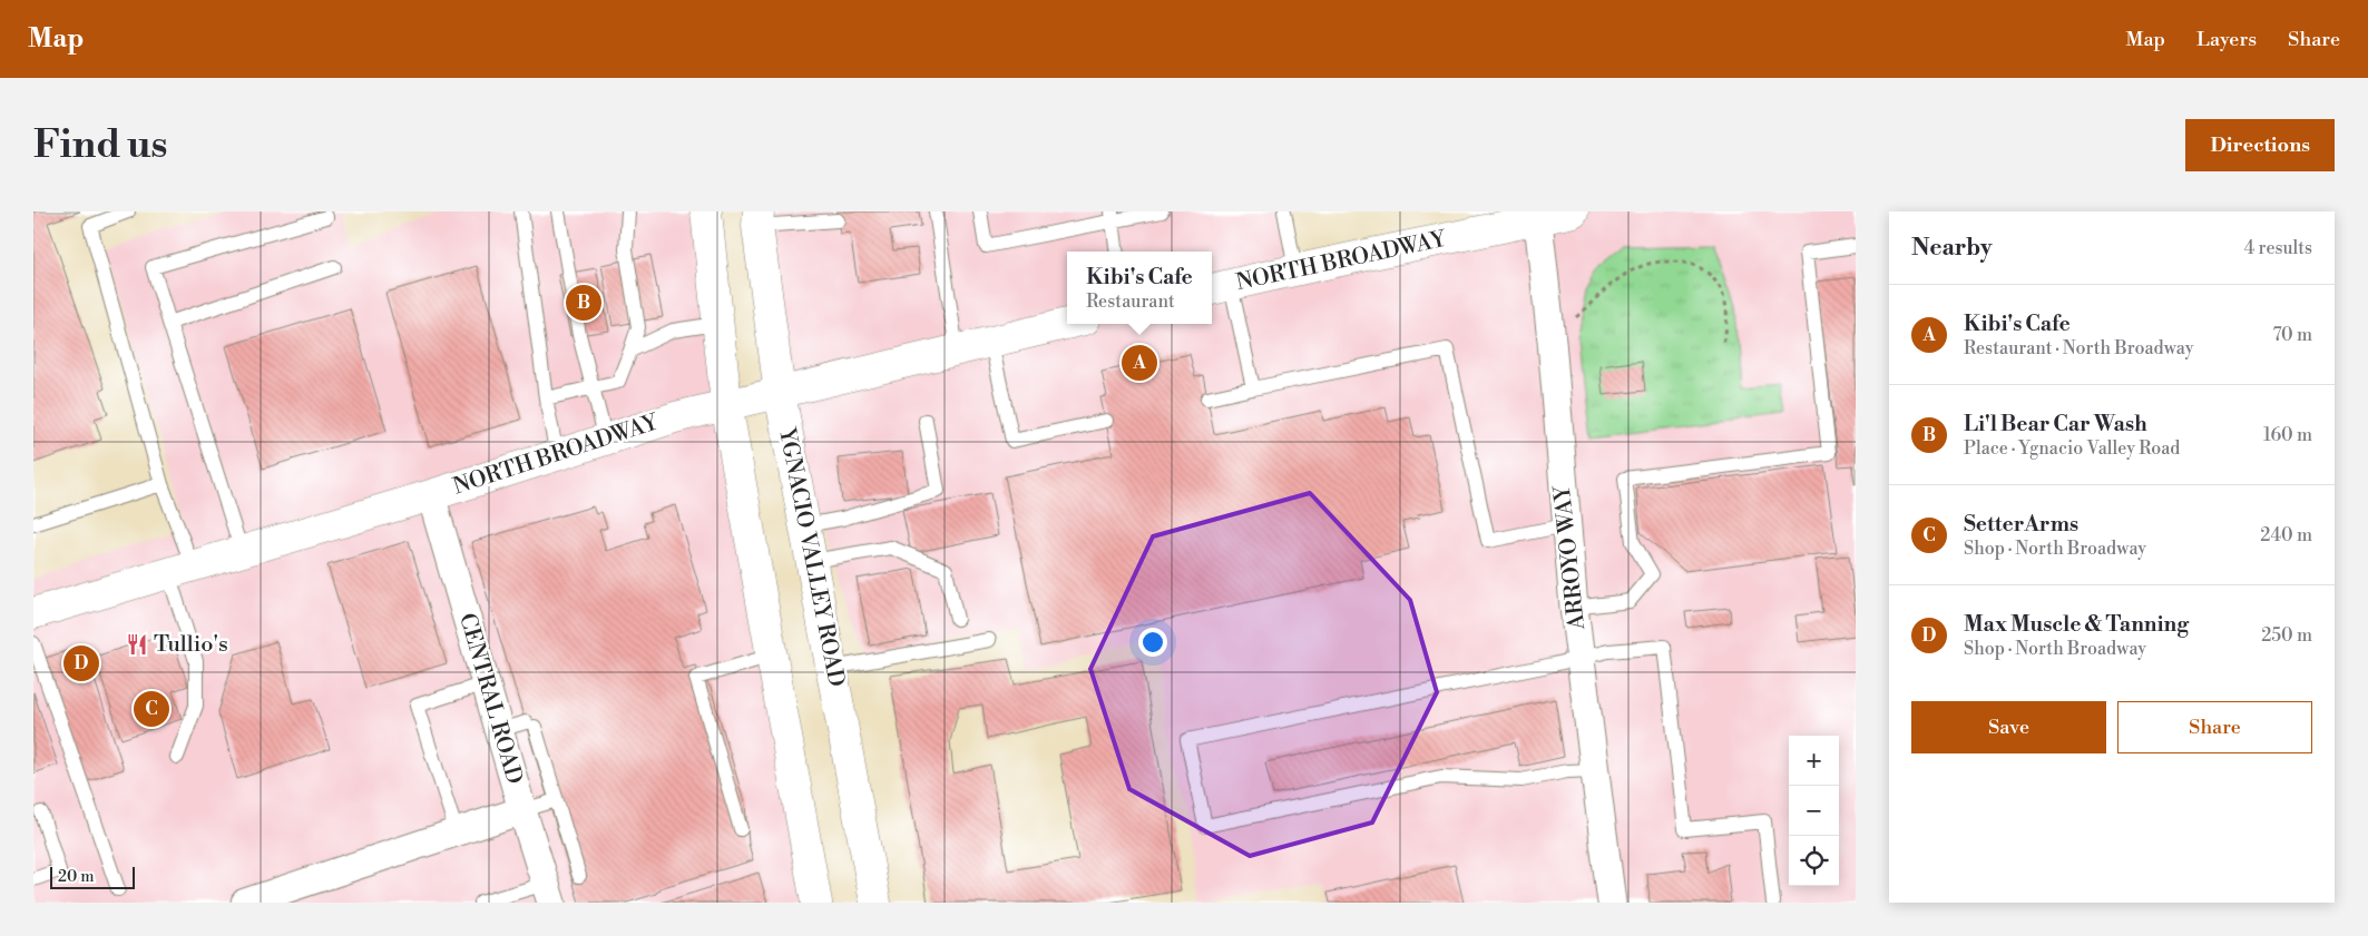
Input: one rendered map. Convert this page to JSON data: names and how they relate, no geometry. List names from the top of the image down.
{
  "streets": {
    "main road": ["NORTH BROADWAY", "YGNACIO VALLEY ROAD"],
    "street": ["ARROYO WAY", "CENTRAL ROAD"]
  },
  "crossings": [
    ["NORTH BROADWAY", "YGNACIO VALLEY ROAD"],
    ["NORTH BROADWAY", "ARROYO WAY"],
    ["NORTH BROADWAY", "CENTRAL ROAD"]
  ],
  "places": {
    "restaurant": ["Tullio's"]
  },
  "scale_bar": "20 m",
  "page": {
    "header": "Map",
    "nav": ["Map", "Layers", "Share"],
    "buttons": [
      "Directions",
      ["Save", "Share"]
    ],
    "title": "Find us",
    "heading": ["Nearby", "4 results"],
    "popup": ["Kibi's Cafe", "Restaurant"],
    "pins": [
      "B",
      "A",
      "D",
      "C"
    ],
    "list": [
      {
        "mark": "A",
        "name": "Kibi's Cafe",
        "note": "Restaurant · North Broadway",
        "value": "70 m"
      },
      {
        "mark": "B",
        "name": "Li'l Bear Car Wash",
        "note": "Place · Ygnacio Valley Road",
        "value": "160 m"
      },
      {
        "mark": "C",
        "name": "SetterArms",
        "note": "Shop · North Broadway",
        "value": "240 m"
      },
      {
        "mark": "D",
        "name": "Max Muscle & Tanning",
        "note": "Shop · North Broadway",
        "value": "250 m"
      }
    ],
    "map_buttons": ["+", "−"],
    "scale": "20 m"
  }
}
